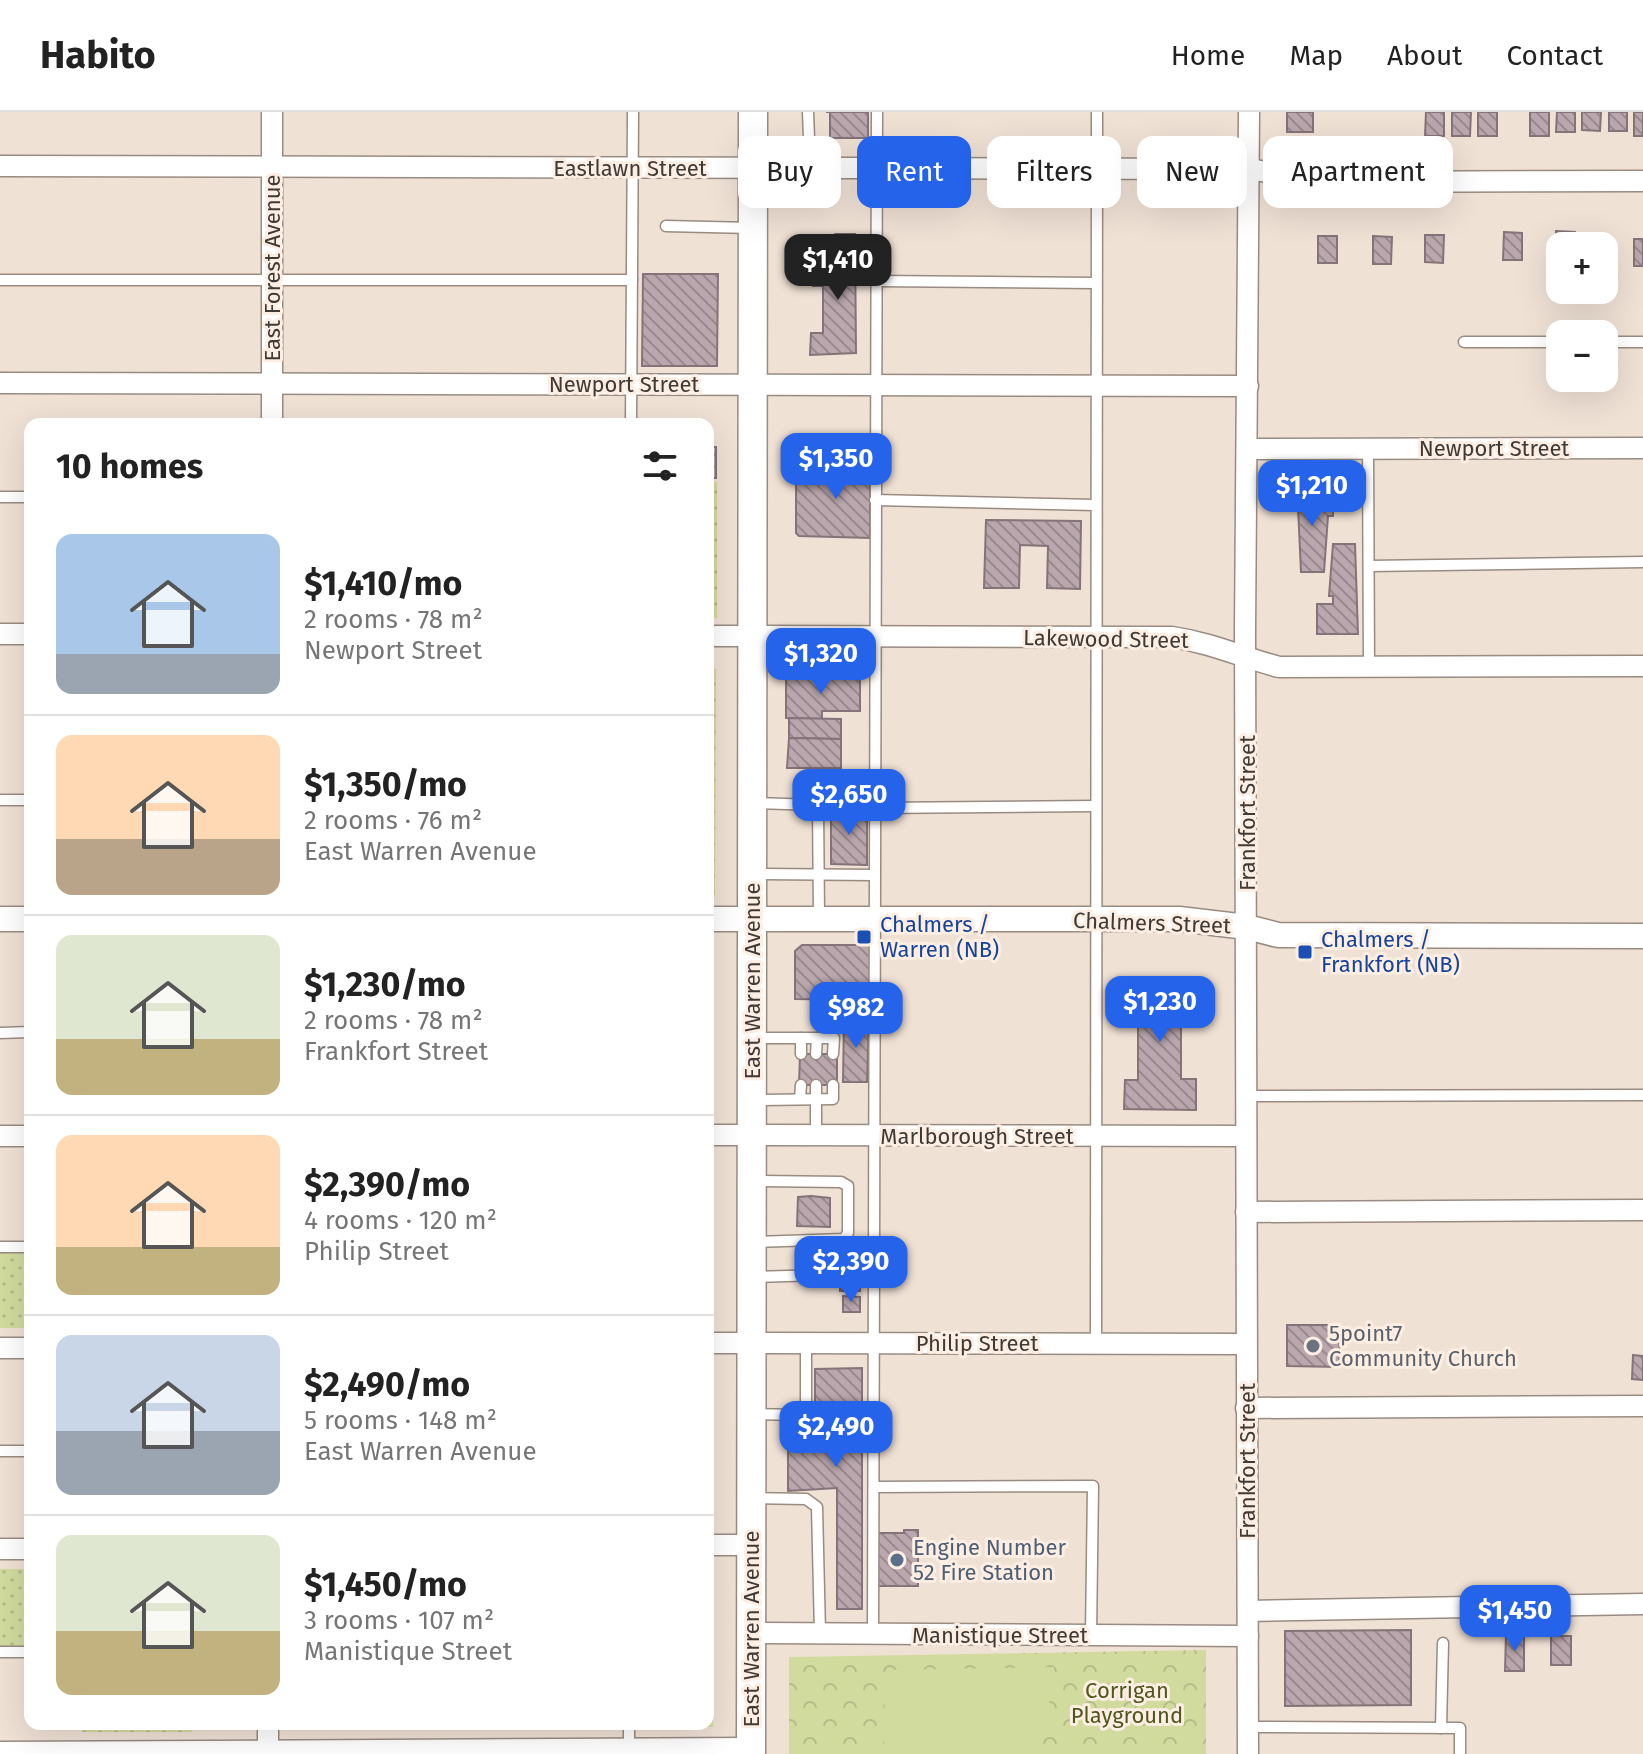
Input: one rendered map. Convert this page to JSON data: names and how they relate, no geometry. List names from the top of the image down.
{
  "streets": {
    "main road": ["East Warren Avenue"],
    "street": [
      "Eastlawn Street",
      "East Forest Avenue",
      "Newport Street",
      "Lakewood Street",
      "Frankfort Street",
      "Chalmers Street",
      "Marlborough Street",
      "Philip Street",
      "Manistique Street"
    ]
  },
  "crossings": [
    ["Eastlawn Street", "East Forest Avenue"],
    ["Eastlawn Street", "Frankfort Street"],
    ["East Forest Avenue", "Newport Street"],
    ["Newport Street", "Frankfort Street"],
    ["Newport Street", "East Warren Avenue"],
    ["Lakewood Street", "Frankfort Street"],
    ["Lakewood Street", "East Warren Avenue"],
    ["Frankfort Street", "Chalmers Street"],
    ["Frankfort Street", "Marlborough Street"],
    ["Frankfort Street", "Philip Street"],
    ["Frankfort Street", "Manistique Street"],
    ["Chalmers Street", "East Warren Avenue"],
    ["East Warren Avenue", "Marlborough Street"],
    ["East Warren Avenue", "Philip Street"],
    ["East Warren Avenue", "Manistique Street"]
  ],
  "parks": ["Corrigan Playground"],
  "places": {
    "transit": ["Chalmers / Warren (NB)", "Chalmers / Frankfort (NB)"],
    "other": ["5point7 Community Church", "Engine Number 52 Fire Station"]
  },
  "page": {
    "header": "Habito",
    "nav": [
      "Home",
      "Map",
      "About",
      "Contact"
    ],
    "chip": [
      "Buy",
      "Rent",
      "Filters",
      "New",
      "Apartment"
    ],
    "map_buttons": ["+", "−"],
    "price": [
      "$1,410",
      "$1,350",
      "$1,210",
      "$1,320",
      "$2,650",
      "$1,230",
      "$982",
      "$2,390",
      "$2,490",
      "$1,450"
    ],
    "heading": "10 homes",
    "list": [
      {
        "name": "$1,410/mo",
        "note": "2 rooms · 78 m² · Newport Street"
      },
      {
        "name": "$1,350/mo",
        "note": "2 rooms · 76 m² · East Warren Avenue"
      },
      {
        "name": "$1,230/mo",
        "note": "2 rooms · 78 m² · Frankfort Street"
      },
      {
        "name": "$2,390/mo",
        "note": "4 rooms · 120 m² · Philip Street"
      },
      {
        "name": "$2,490/mo",
        "note": "5 rooms · 148 m² · East Warren Avenue"
      },
      {
        "name": "$1,450/mo",
        "note": "3 rooms · 107 m² · Manistique Street"
      }
    ]
  }
}
